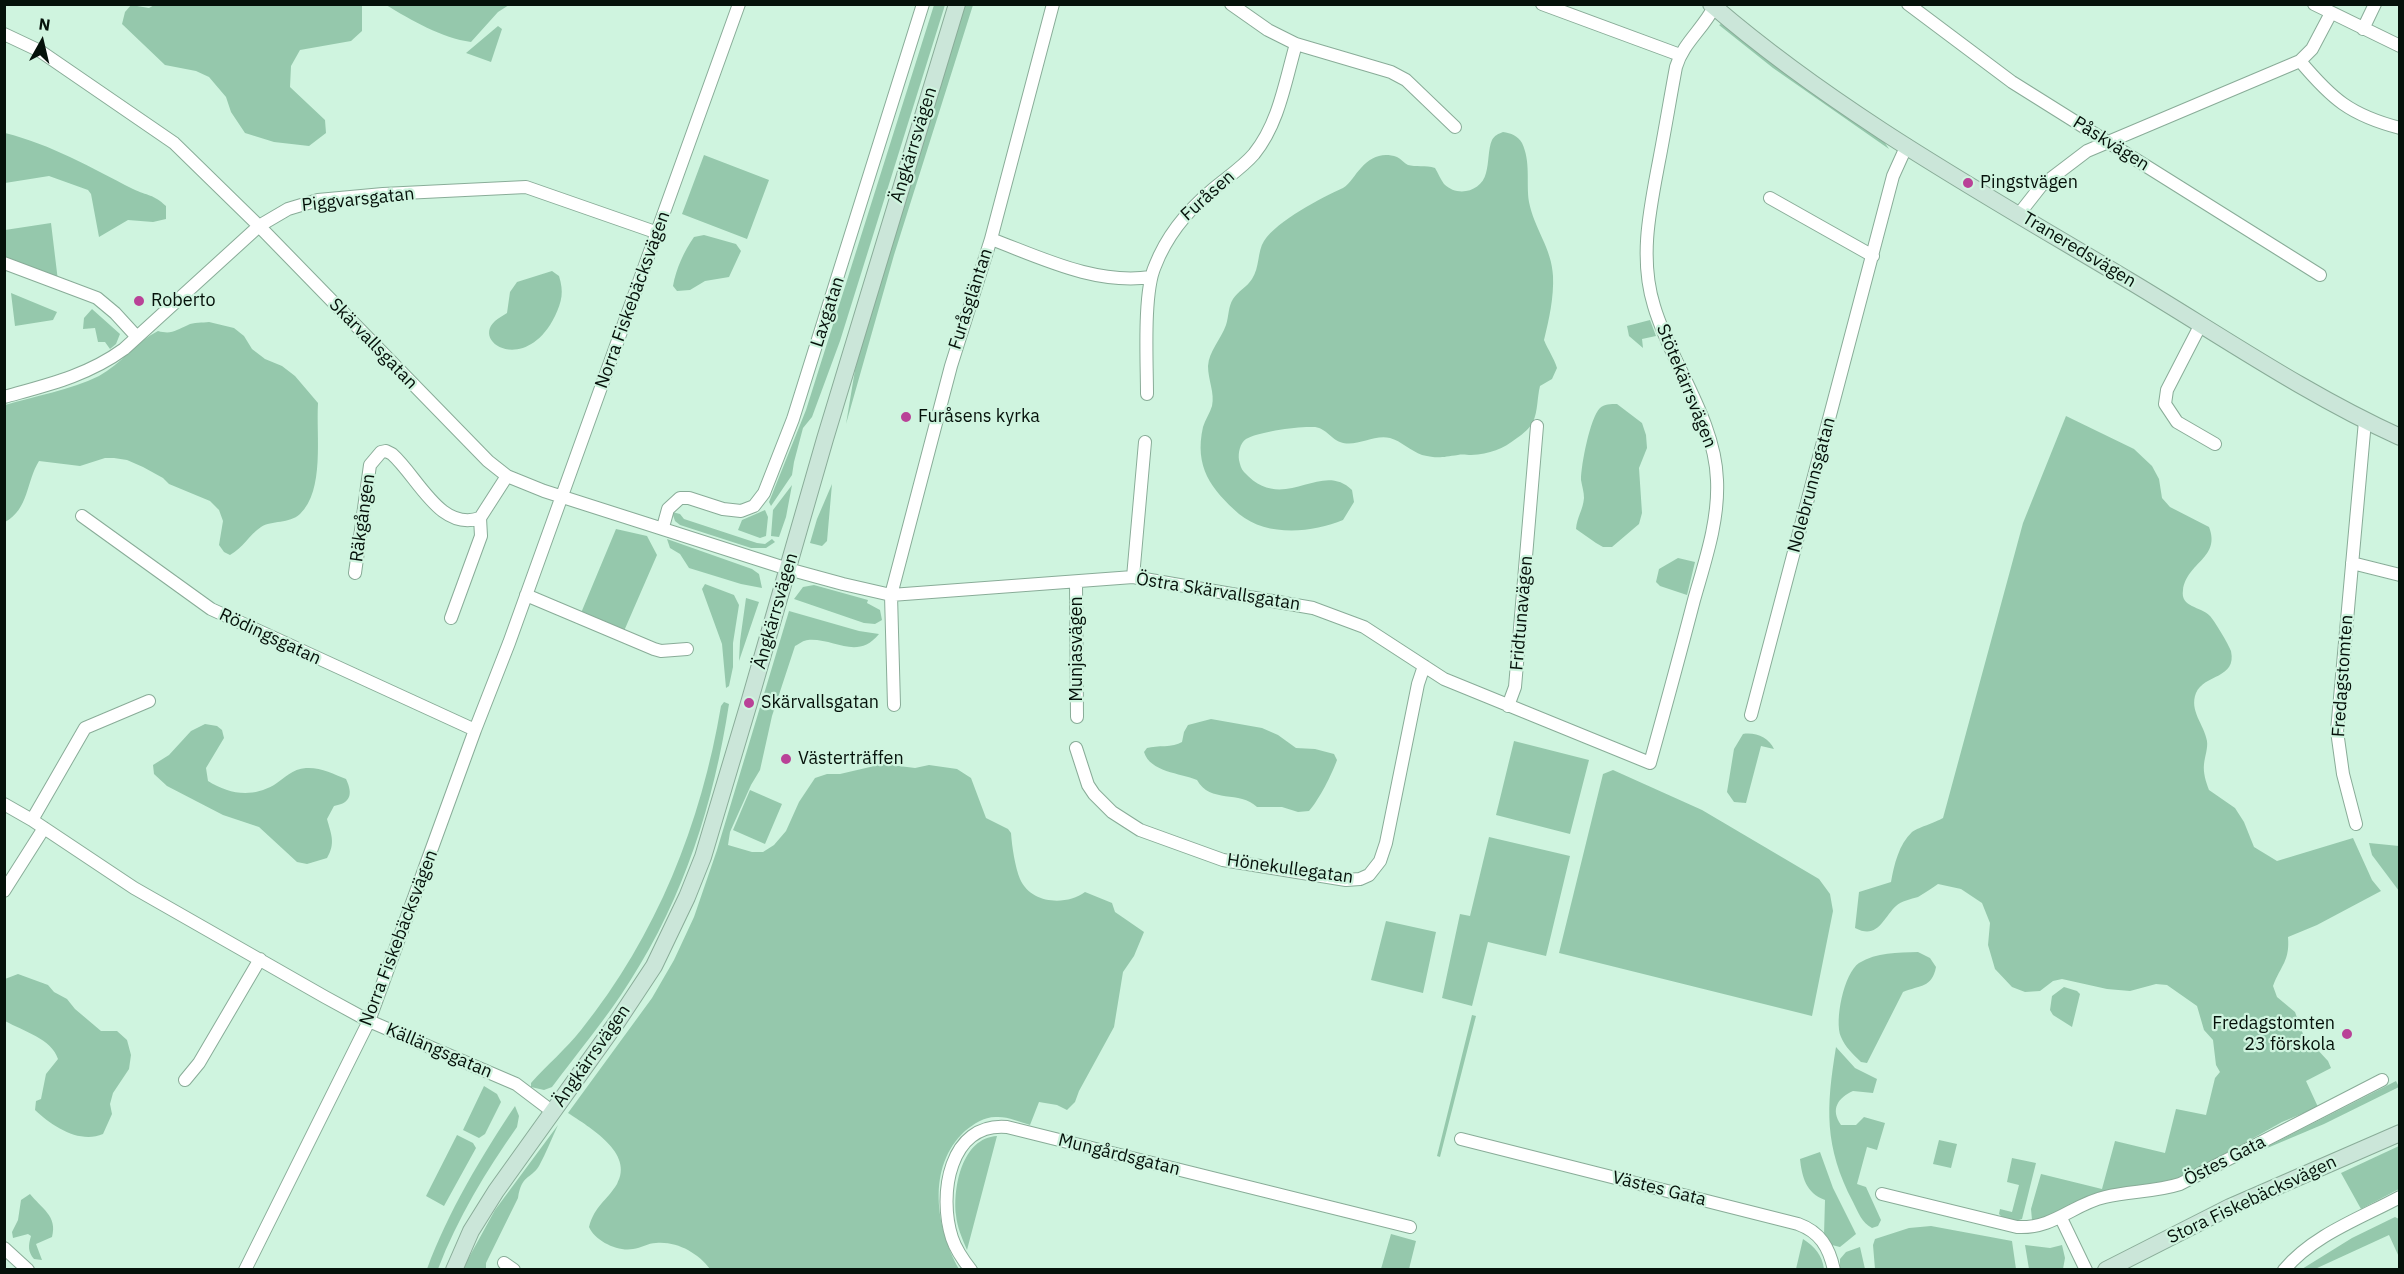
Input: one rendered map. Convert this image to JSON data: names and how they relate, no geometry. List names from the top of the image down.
{
  "streets": {
    "street": [
      "Påskvägen",
      "Ängkärrsvägen",
      "Furåsen",
      "Piggvarsgatan",
      "Traneredsvägen",
      "Furåsgläntan",
      "Norra Fiskebäcksvägen",
      "Laxgatan",
      "Skärvallsgatan",
      "Stötekärrsvägen",
      "Nolebrunnsgatan",
      "Räkgången",
      "Östra Skärvallsgatan",
      "Fridtunavägen",
      "Rödingsgatan",
      "Munjasvägen",
      "Fredagstomten",
      "Hönekullegatan",
      "Källängsgatan",
      "Mungårdsgatan",
      "Östes Gata",
      "Västes Gata",
      "Stora Fiskebäcksvägen"
    ]
  },
  "crossings": [
    ["Ängkärrsvägen", "Skärvallsgatan"],
    ["Ängkärrsvägen", "Östra Skärvallsgatan"],
    ["Ängkärrsvägen", "Källängsgatan"],
    ["Piggvarsgatan", "Norra Fiskebäcksvägen"],
    ["Piggvarsgatan", "Skärvallsgatan"],
    ["Traneredsvägen", "Stötekärrsvägen"],
    ["Traneredsvägen", "Nolebrunnsgatan"],
    ["Traneredsvägen", "Fredagstomten"],
    ["Furåsgläntan", "Östra Skärvallsgatan"],
    ["Norra Fiskebäcksvägen", "Skärvallsgatan"],
    ["Norra Fiskebäcksvägen", "Rödingsgatan"],
    ["Norra Fiskebäcksvägen", "Källängsgatan"],
    ["Laxgatan", "Skärvallsgatan"],
    ["Skärvallsgatan", "Östra Skärvallsgatan"],
    ["Stötekärrsvägen", "Fridtunavägen"],
    ["Östra Skärvallsgatan", "Munjasvägen"],
    ["Östra Skärvallsgatan", "Hönekullegatan"]
  ],
  "places": [
    "Pingstvägen",
    "Roberto",
    "Furåsens kyrka",
    "Skärvallsgatan",
    "Västerträffen",
    "Fredagstomten 23 förskola"
  ],
  "north": "top"
}
